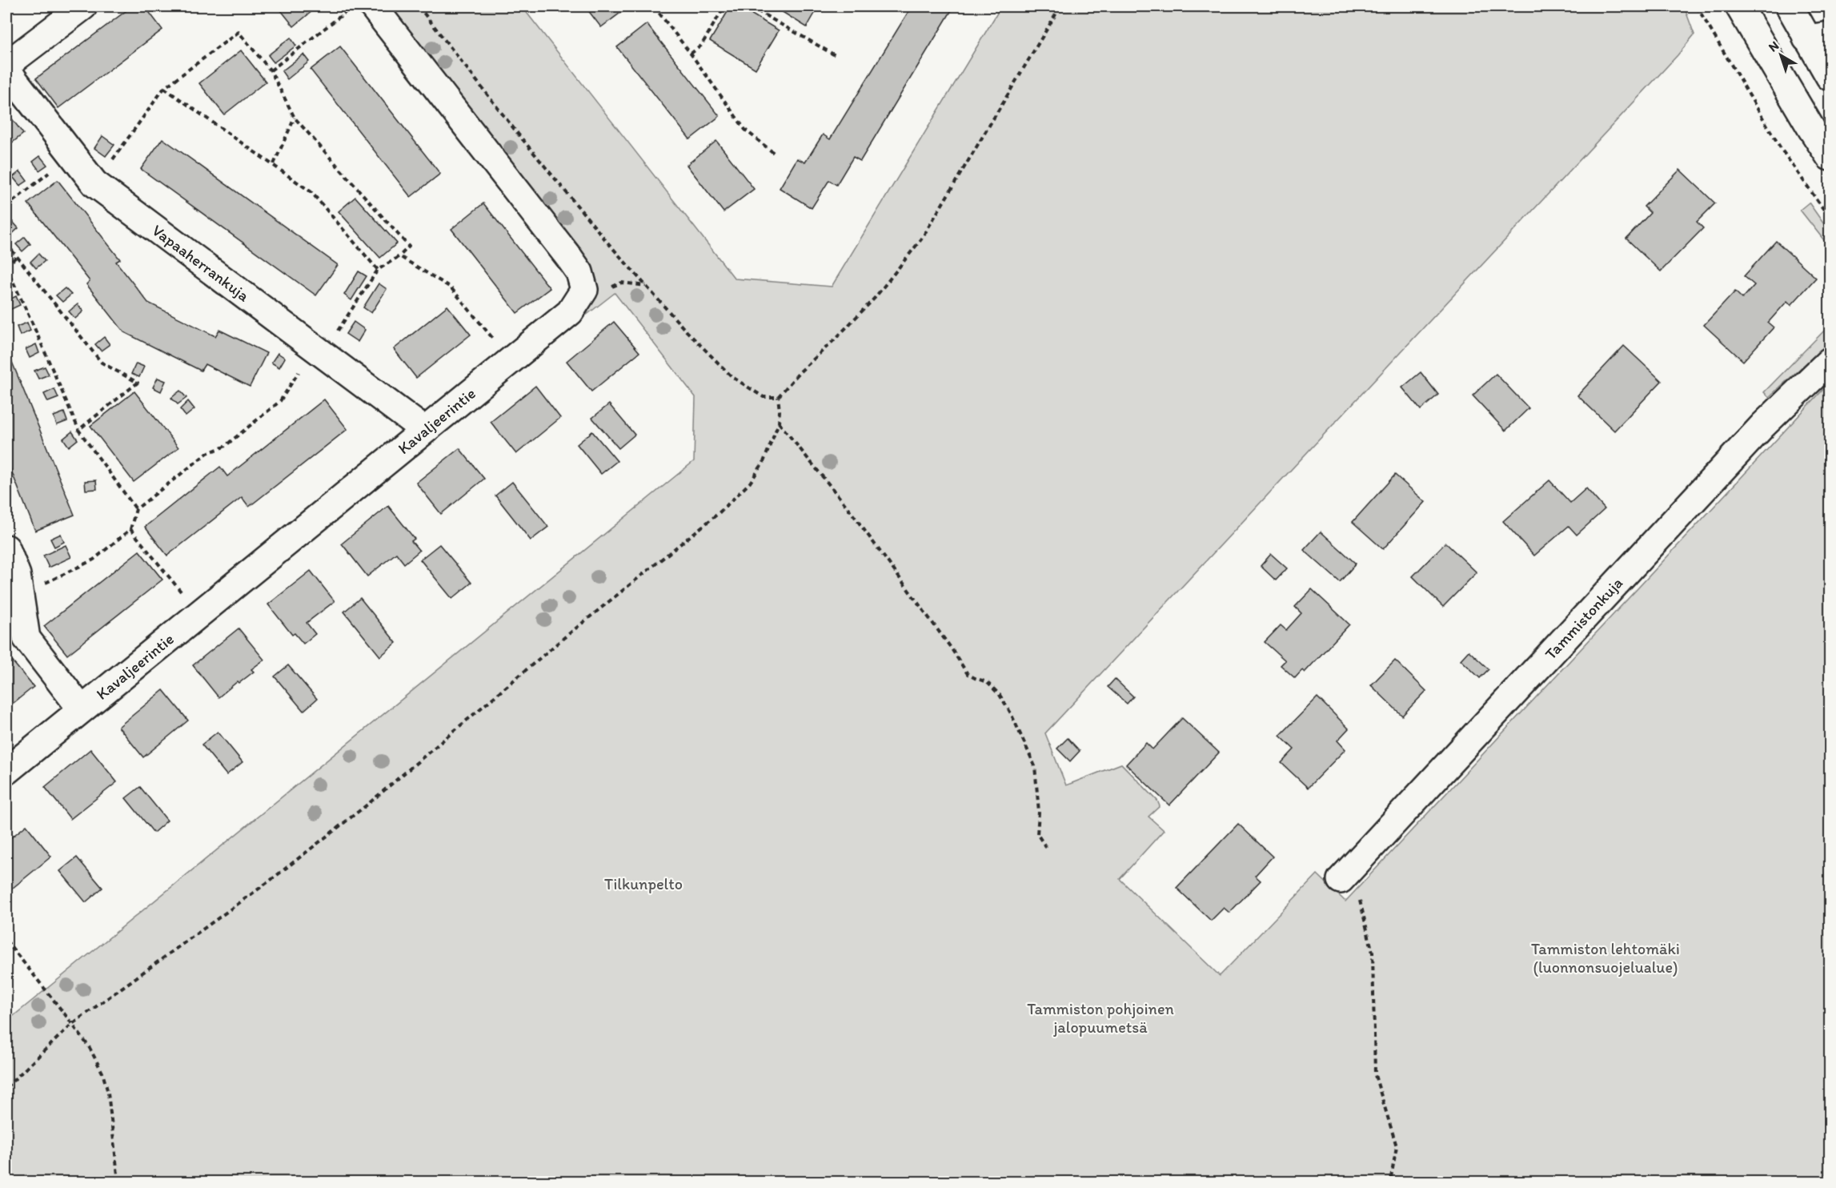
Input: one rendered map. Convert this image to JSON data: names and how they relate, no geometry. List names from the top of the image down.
{
  "streets": {
    "street": ["Vapaaherrankuja", "Kavaljeerintie", "Tammistonkuja"]
  },
  "crossings": [
    ["Vapaaherrankuja", "Kavaljeerintie"]
  ],
  "parks": ["Tilkunpelto", "Tammiston lehtomäki (luonnonsuojelualue)", "Tammiston pohjoinen jalopuumetsä"],
  "north": "top left"
}
